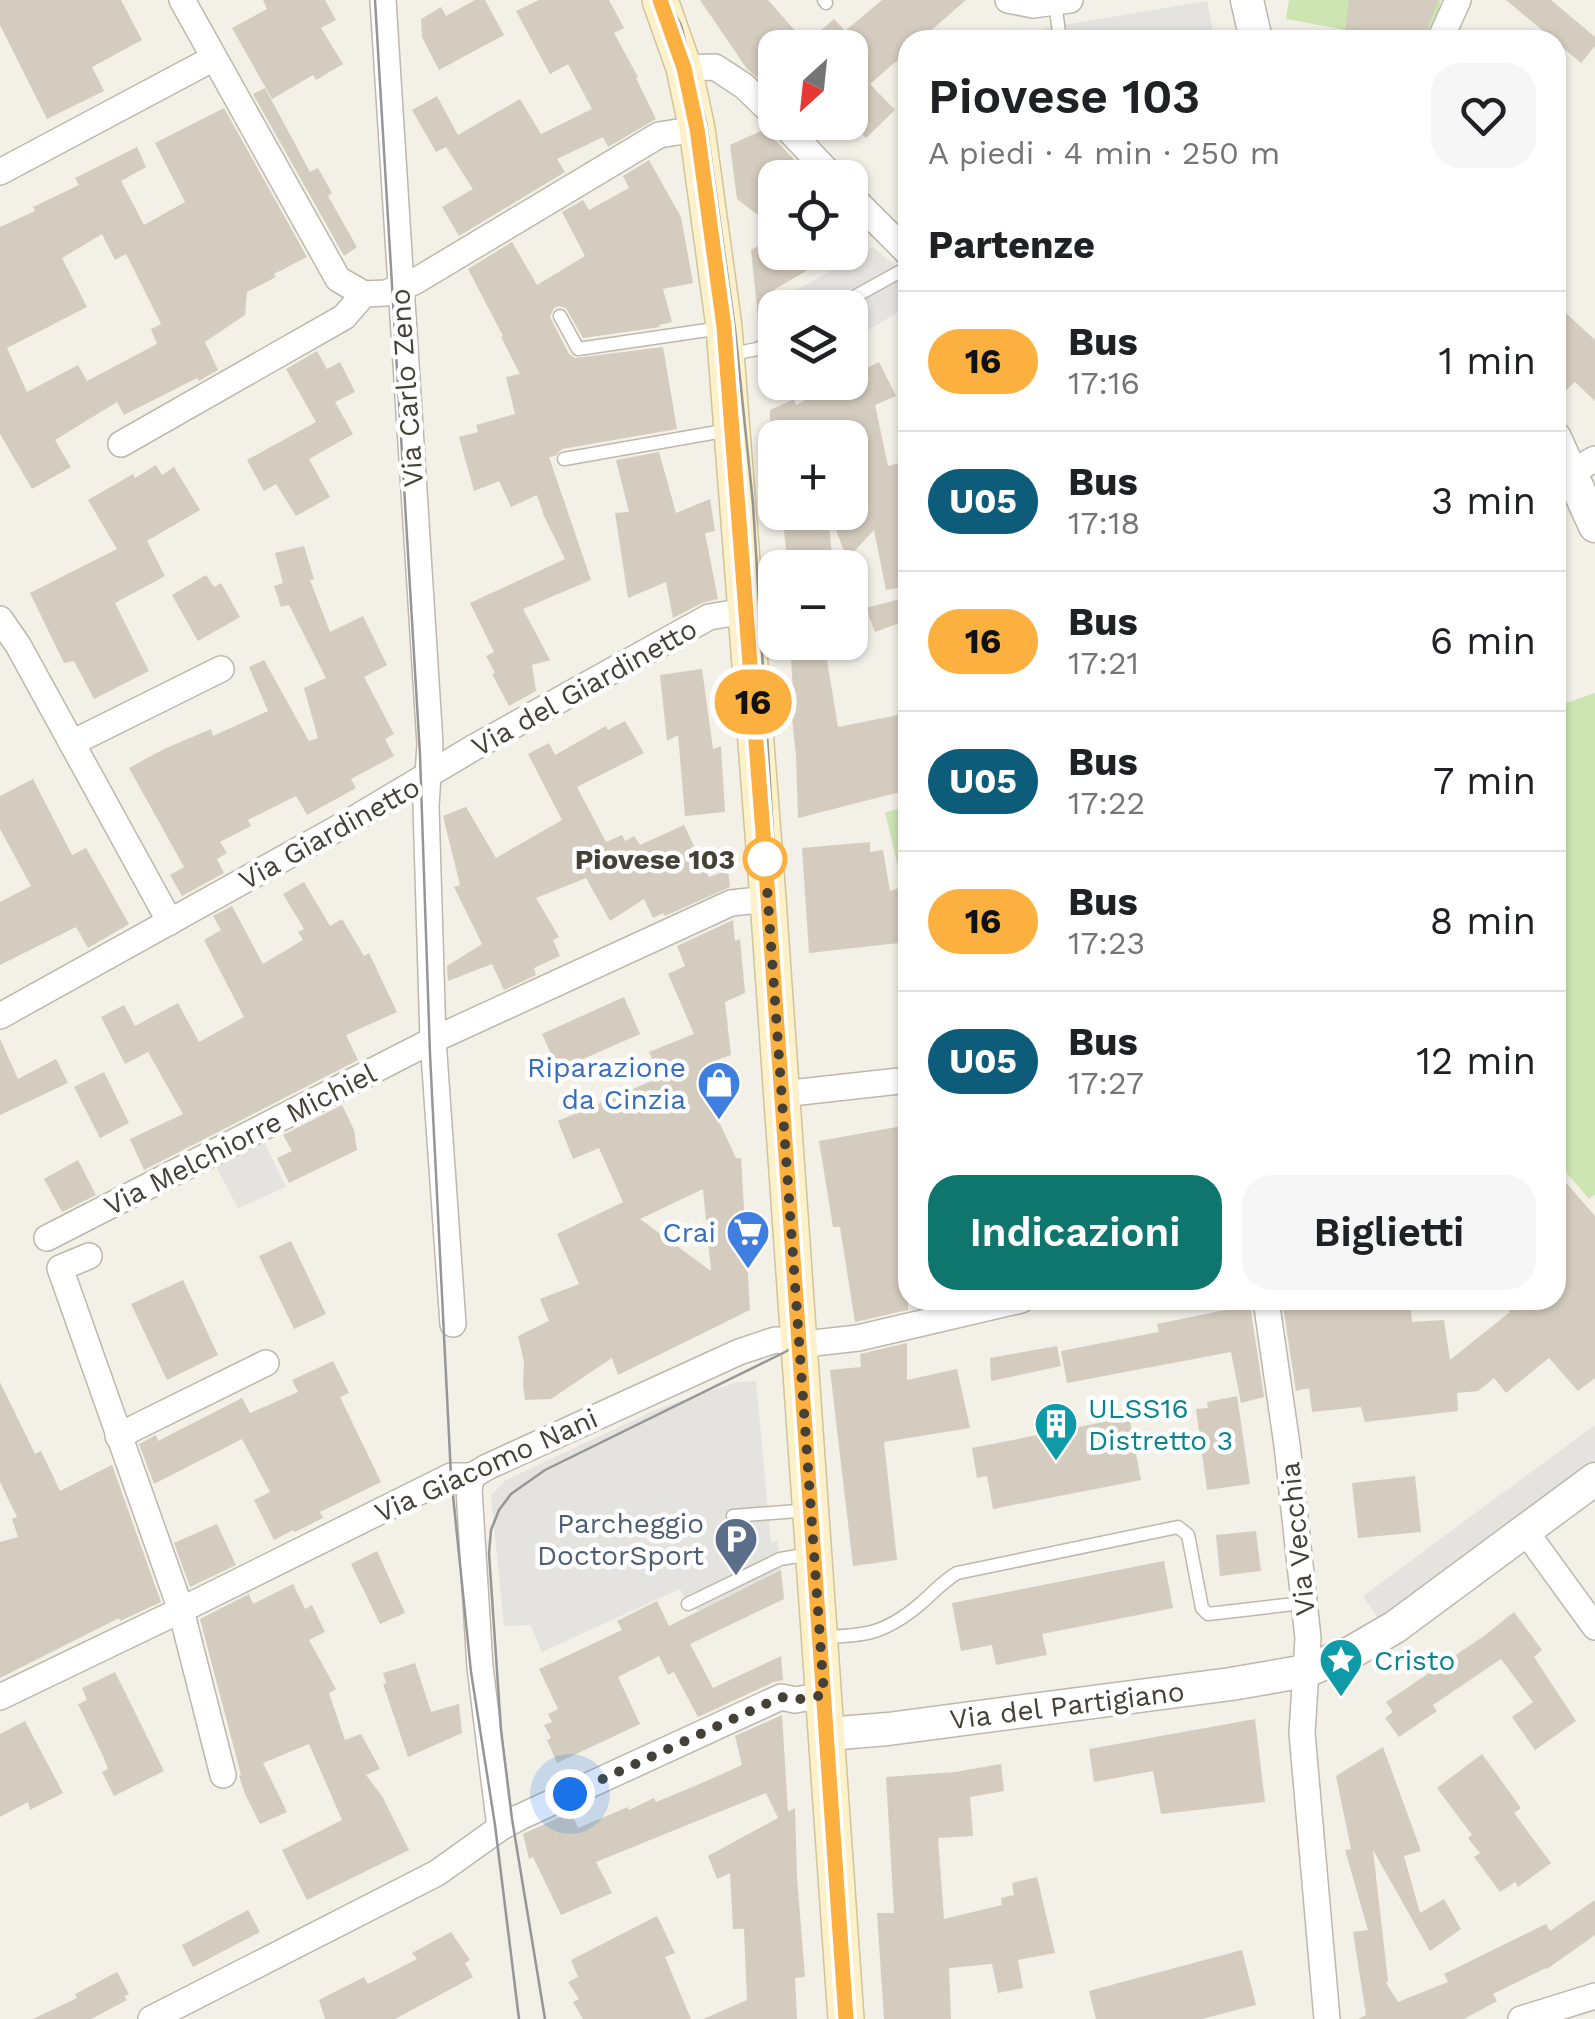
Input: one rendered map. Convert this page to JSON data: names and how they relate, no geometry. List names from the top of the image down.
{
  "streets": {
    "street": [
      "Via Carlo Zeno",
      "Via del Giardinetto",
      "Via Giardinetto",
      "Via Melchiorre Michiel",
      "Via Giacomo Nani",
      "Via Vecchia",
      "Via del Partigiano"
    ]
  },
  "crossings": [
    ["Via Carlo Zeno", "Via del Giardinetto"],
    ["Via Carlo Zeno", "Via Giardinetto"],
    ["Via del Giardinetto", "Via Giardinetto"],
    ["Via Giardinetto", "Via Melchiorre Michiel"],
    ["Via Vecchia", "Via del Partigiano"]
  ],
  "places": {
    "other": ["Piovese 103"],
    "shop": ["Riparazione da Cinzia"],
    "supermarket": ["Crai"],
    "building": ["ULSS16 Distretto 3"],
    "parking": ["Parcheggio DoctorSport"],
    "place": ["Cristo"]
  },
  "lines": ["bus line 16"],
  "north": "bottom left",
  "page": {
    "on_map": "16",
    "map_buttons": ["+", "−"],
    "heading": [
      ["Piovese 103", "A piedi · 4 min · 250 m"],
      "Partenze"
    ],
    "list": [
      {
        "mark": "16",
        "name": "Bus",
        "note": "17:16",
        "value": "1 min"
      },
      {
        "mark": "U05",
        "name": "Bus",
        "note": "17:18",
        "value": "3 min"
      },
      {
        "mark": "16",
        "name": "Bus",
        "note": "17:21",
        "value": "6 min"
      },
      {
        "mark": "U05",
        "name": "Bus",
        "note": "17:22",
        "value": "7 min"
      },
      {
        "mark": "16",
        "name": "Bus",
        "note": "17:23",
        "value": "8 min"
      },
      {
        "mark": "U05",
        "name": "Bus",
        "note": "17:27",
        "value": "12 min"
      }
    ],
    "buttons": ["Indicazioni", "Biglietti"]
  }
}
